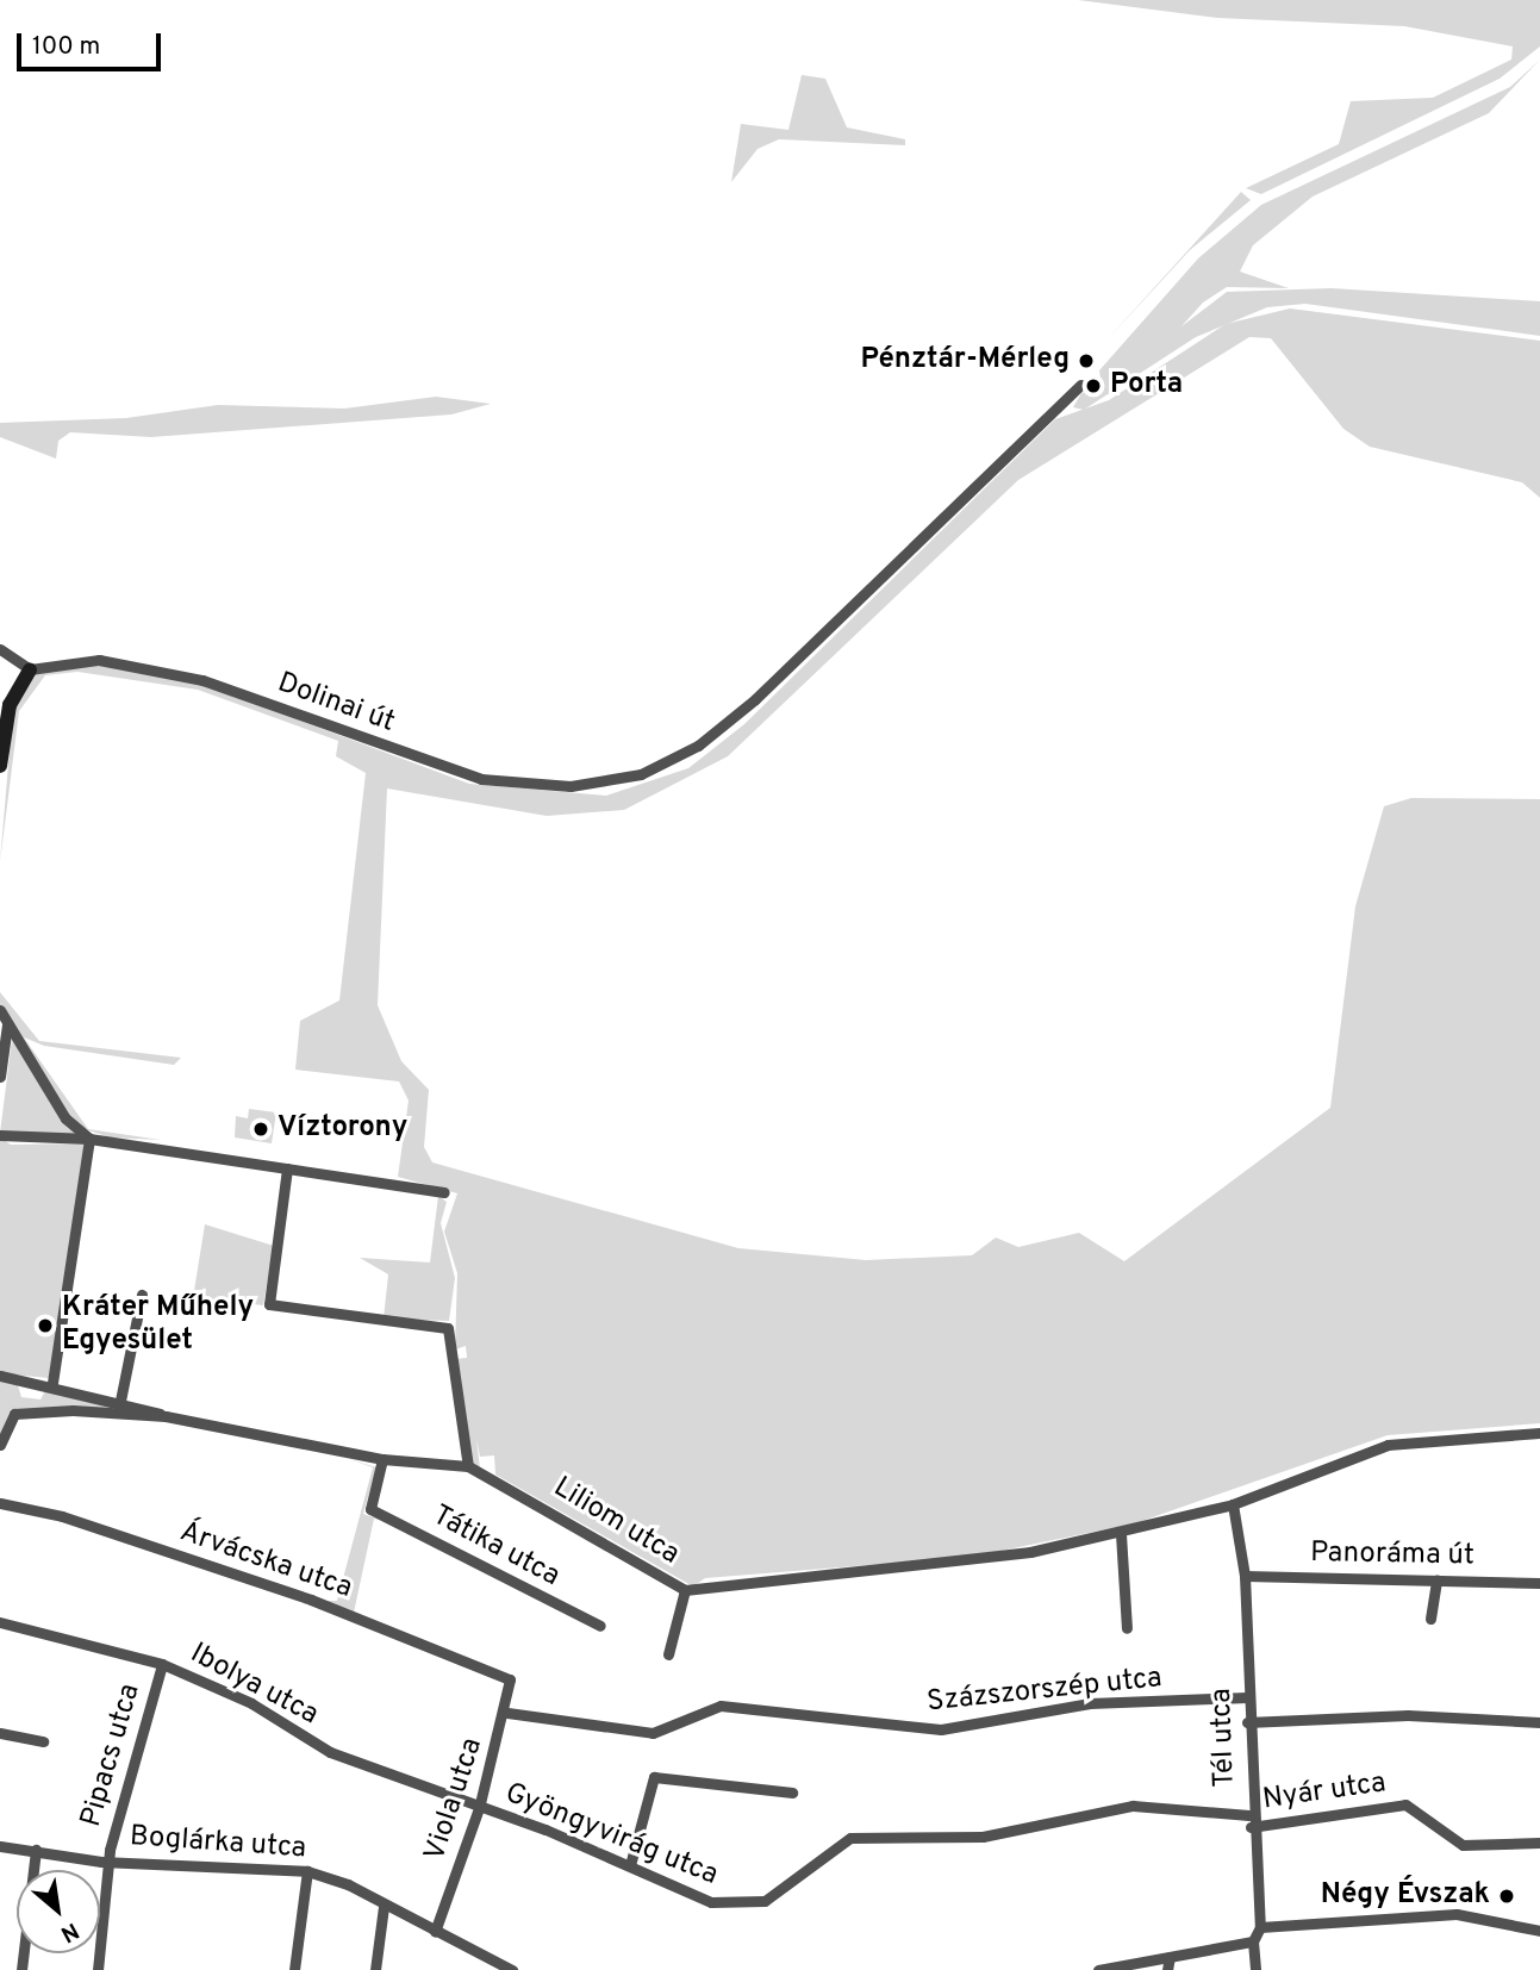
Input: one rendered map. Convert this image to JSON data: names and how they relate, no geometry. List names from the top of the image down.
{
  "streets": {
    "street": [
      "Dolinai út",
      "Liliom utca",
      "Tátika utca",
      "Panoráma út",
      "Árvácska utca",
      "Ibolya utca",
      "Százszorszép utca",
      "Tél utca",
      "Pipacs utca",
      "Nyár utca",
      "Viola utca",
      "Gyöngyvirág utca",
      "Boglárka utca"
    ]
  },
  "crossings": [
    ["Liliom utca", "Tátika utca"],
    ["Liliom utca", "Tél utca"],
    ["Panoráma út", "Tél utca"],
    ["Árvácska utca", "Viola utca"],
    ["Ibolya utca", "Pipacs utca"],
    ["Ibolya utca", "Viola utca"],
    ["Ibolya utca", "Gyöngyvirág utca"],
    ["Százszorszép utca", "Tél utca"],
    ["Százszorszép utca", "Viola utca"],
    ["Tél utca", "Nyár utca"],
    ["Tél utca", "Gyöngyvirág utca"],
    ["Pipacs utca", "Boglárka utca"],
    ["Nyár utca", "Gyöngyvirág utca"],
    ["Viola utca", "Gyöngyvirág utca"],
    ["Viola utca", "Boglárka utca"]
  ],
  "places": [
    "Pénztár-Mérleg",
    "Porta",
    "Víztorony",
    "Kráter Műhely Egyesület",
    "Négy Évszak"
  ],
  "scale_bar": "100 m",
  "north": "bottom right"
}
